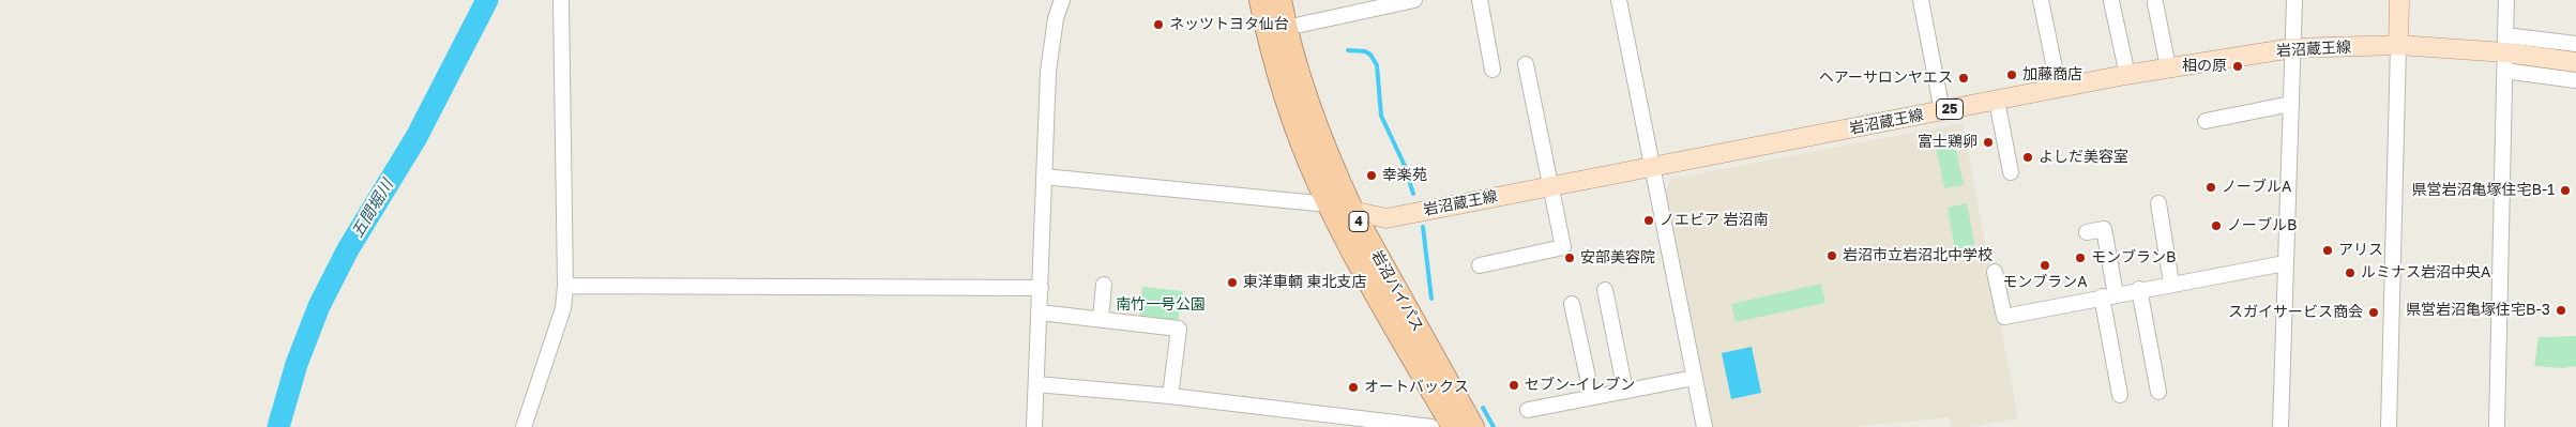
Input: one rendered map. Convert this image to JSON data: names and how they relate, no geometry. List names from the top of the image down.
{
  "streets": {
    "highway": ["4", "岩沼バイパス"],
    "main road": ["岩沼蔵王線", "25"]
  },
  "crossings": [
    ["岩沼蔵王線", "岩沼バイパス"]
  ],
  "water": ["五間堀川"],
  "parks": ["南竹一号公園"],
  "places": [
    "ネッツトヨタ仙台",
    "相の原",
    "加藤商店",
    "ヘアーサロンヤエス",
    "富士鶏卵",
    "よしだ美容室",
    "幸楽苑",
    "ノーブルA",
    "県営岩沼亀塚住宅B-1",
    "ノエビア 岩沼南",
    "ノーブルB",
    "アリス",
    "岩沼市立岩沼北中学校",
    "安部美容院",
    "モンブランB",
    "モンブランA",
    "ルミナス岩沼中央A",
    "東洋車輌 東北支店",
    "県営岩沼亀塚住宅B-3",
    "スガイサービス商会",
    "セブン-イレブン",
    "オートバックス"
  ]
}
